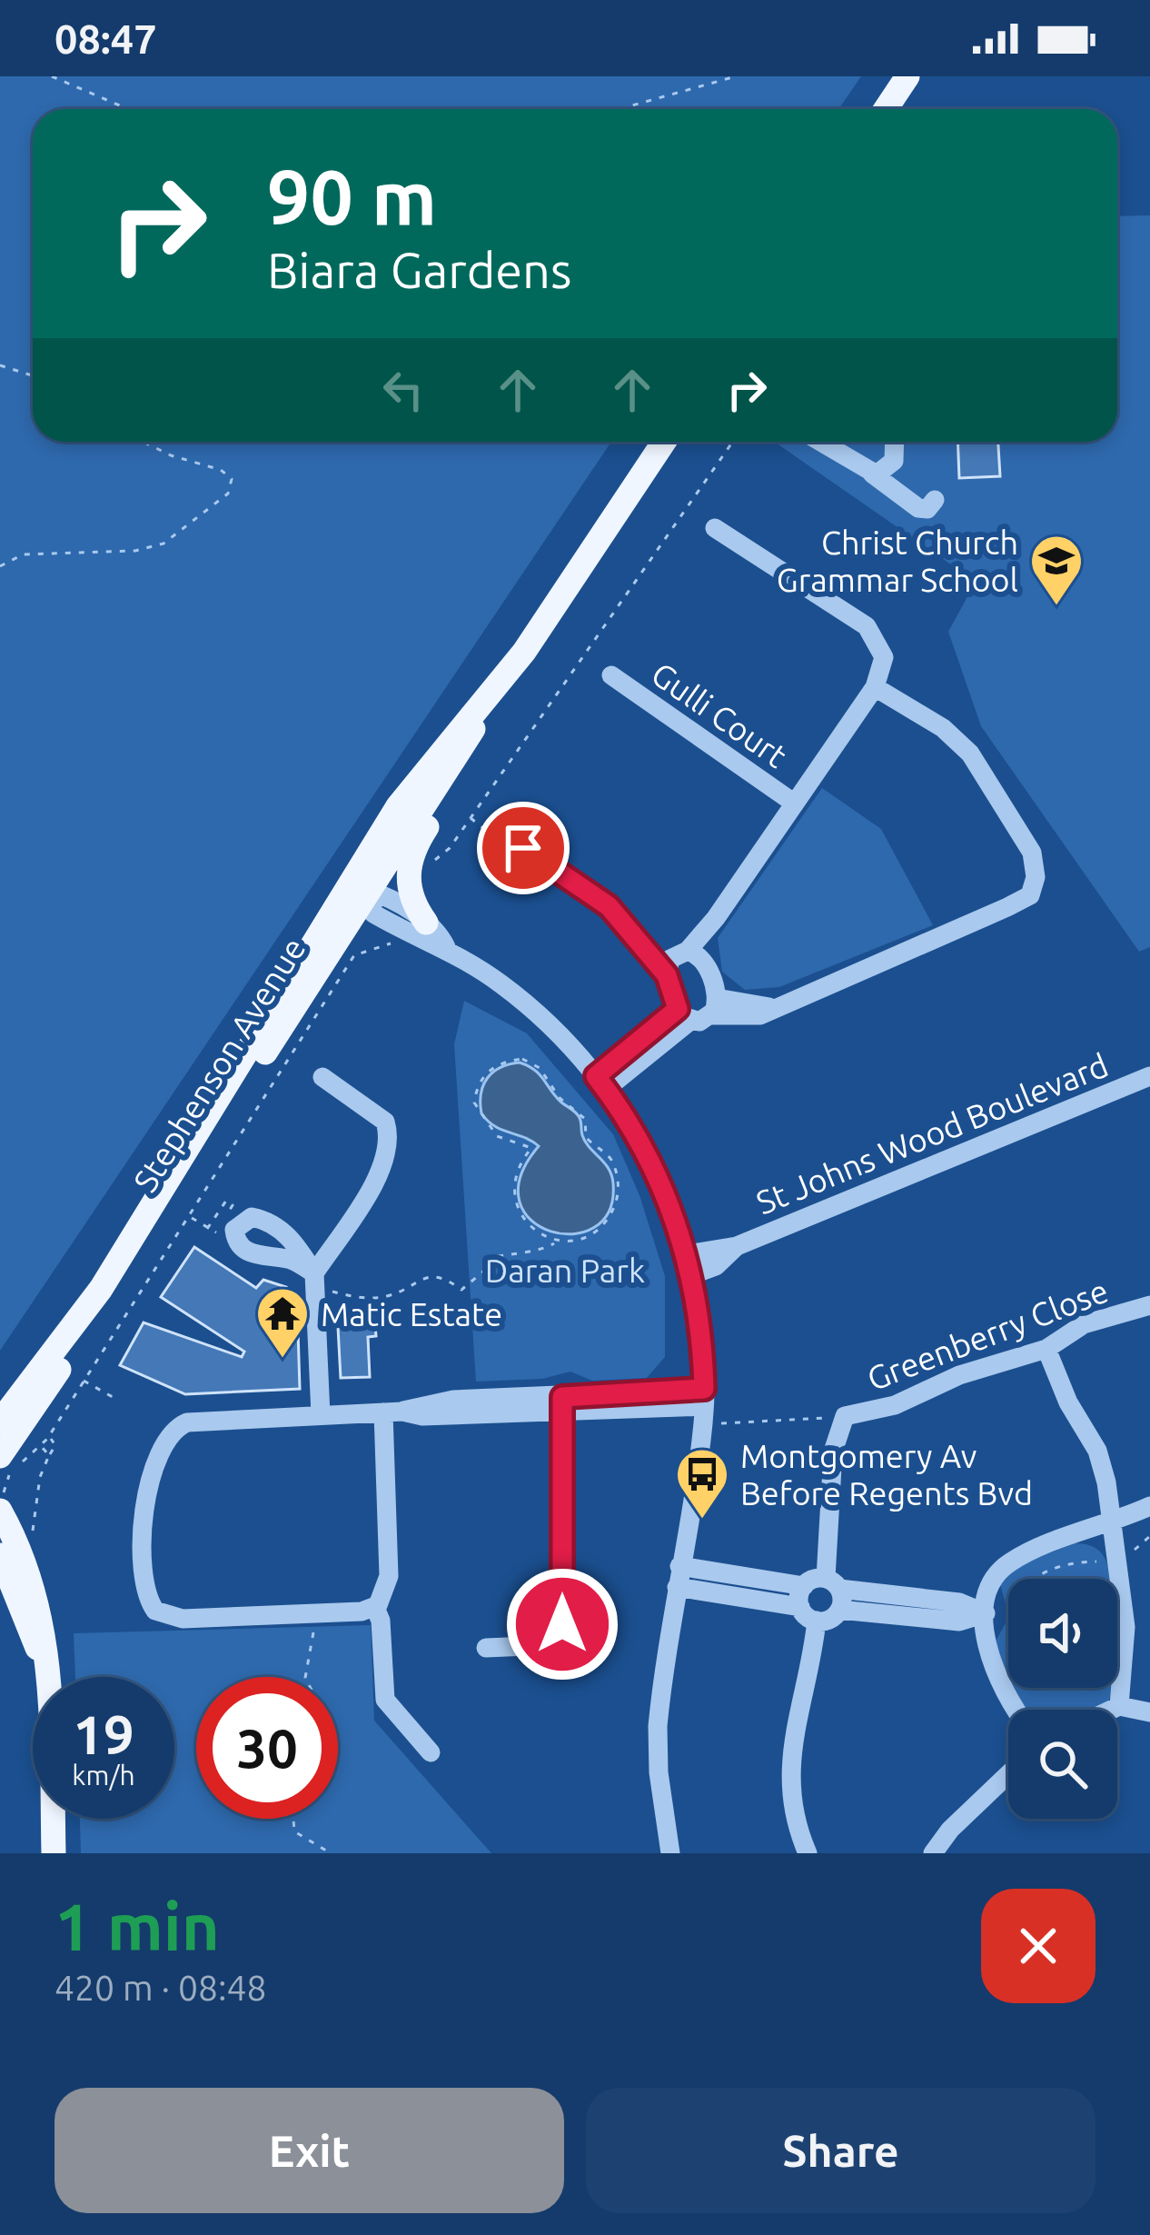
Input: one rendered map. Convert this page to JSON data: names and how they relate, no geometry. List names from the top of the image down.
{
  "streets": {
    "main road": ["Stephenson Avenue"],
    "street": ["Gulli Court", "St Johns Wood Boulevard", "Greenberry Close"]
  },
  "parks": ["Daran Park"],
  "places": {
    "school or university": ["Christ Church Grammar School"],
    "temple": ["Matic Estate"],
    "bus stop": ["Montgomery Av Before Regents Bvd"]
  },
  "page": {
    "status": "08:47",
    "turn": ["90 m", "Biara Gardens"],
    "speed": "19 km/h",
    "limit": "30",
    "heading": ["1 min", "420 m · 08:48"],
    "buttons": ["Exit", "Share"]
  }
}
